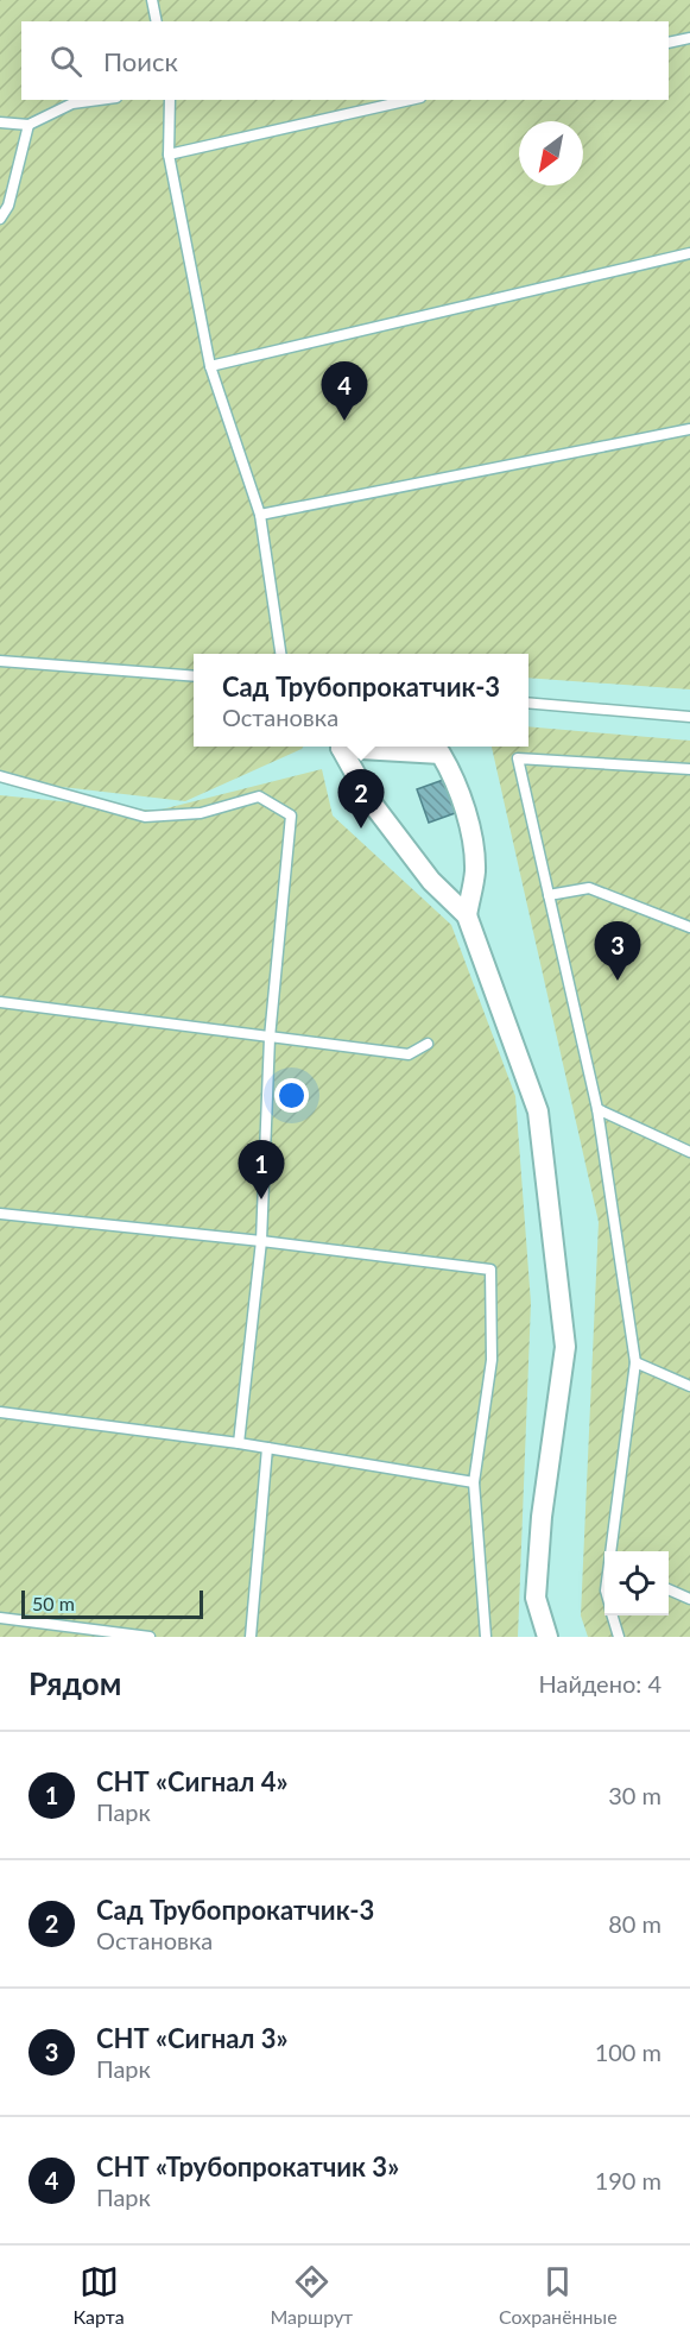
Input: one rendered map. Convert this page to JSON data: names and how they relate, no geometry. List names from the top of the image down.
{
  "scale_bar": "50 m",
  "north": "bottom left",
  "page": {
    "search": "Поиск",
    "pins": [
      "4",
      "2",
      "3",
      "1"
    ],
    "popup": ["Сад Трубопрокатчик-3", "Остановка"],
    "scale": "50 m",
    "heading": ["Рядом", "Найдено: 4"],
    "list": [
      {
        "mark": "1",
        "name": "СНТ «Сигнал 4»",
        "note": "Парк",
        "value": "30 m"
      },
      {
        "mark": "2",
        "name": "Сад Трубопрокатчик-3",
        "note": "Остановка",
        "value": "80 m"
      },
      {
        "mark": "3",
        "name": "СНТ «Сигнал 3»",
        "note": "Парк",
        "value": "100 m"
      },
      {
        "mark": "4",
        "name": "СНТ «Трубопрокатчик 3»",
        "note": "Парк",
        "value": "190 m"
      }
    ],
    "nav": ["Карта", "Маршрут", "Сохранённые"]
  }
}
